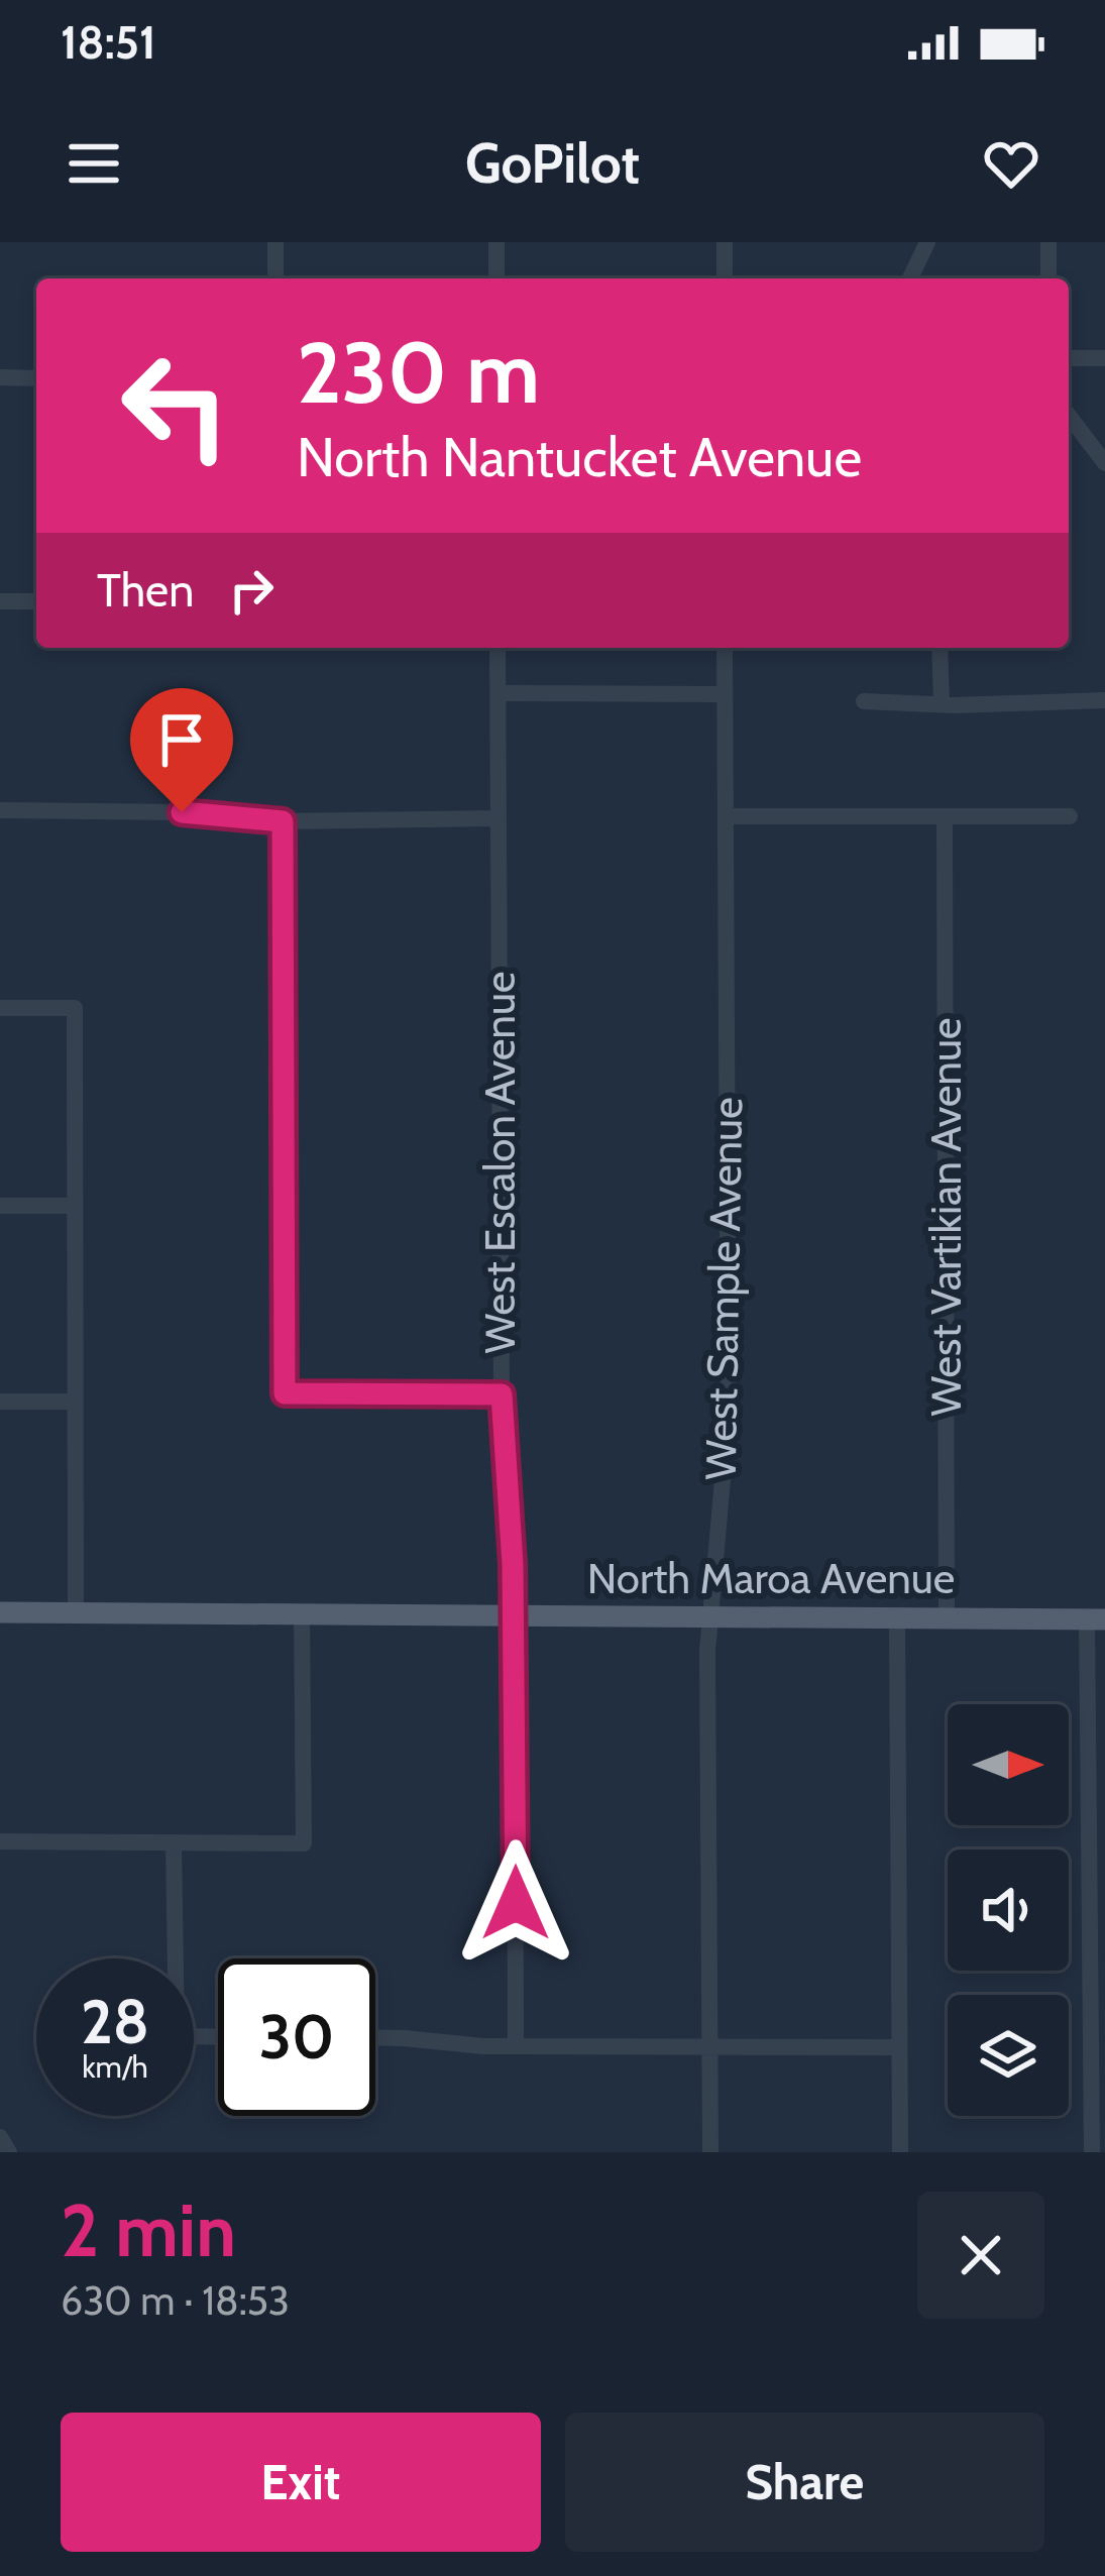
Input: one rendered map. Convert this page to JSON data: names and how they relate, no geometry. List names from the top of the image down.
{
  "streets": {
    "main road": ["North Maroa Avenue"],
    "street": ["West Escalon Avenue", "West Vartikian Avenue", "West Sample Avenue"]
  },
  "crossings": [
    ["West Escalon Avenue", "North Maroa Avenue"],
    ["West Vartikian Avenue", "North Maroa Avenue"],
    ["West Sample Avenue", "North Maroa Avenue"]
  ],
  "north": "right",
  "page": {
    "status": "18:51",
    "header": "GoPilot",
    "turn": ["230 m", "North Nantucket Avenue"],
    "then": "Then",
    "speed": "28 km/h",
    "limit": "30",
    "heading": ["2 min", "630 m · 18:53"],
    "buttons": ["Exit", "Share"]
  }
}
